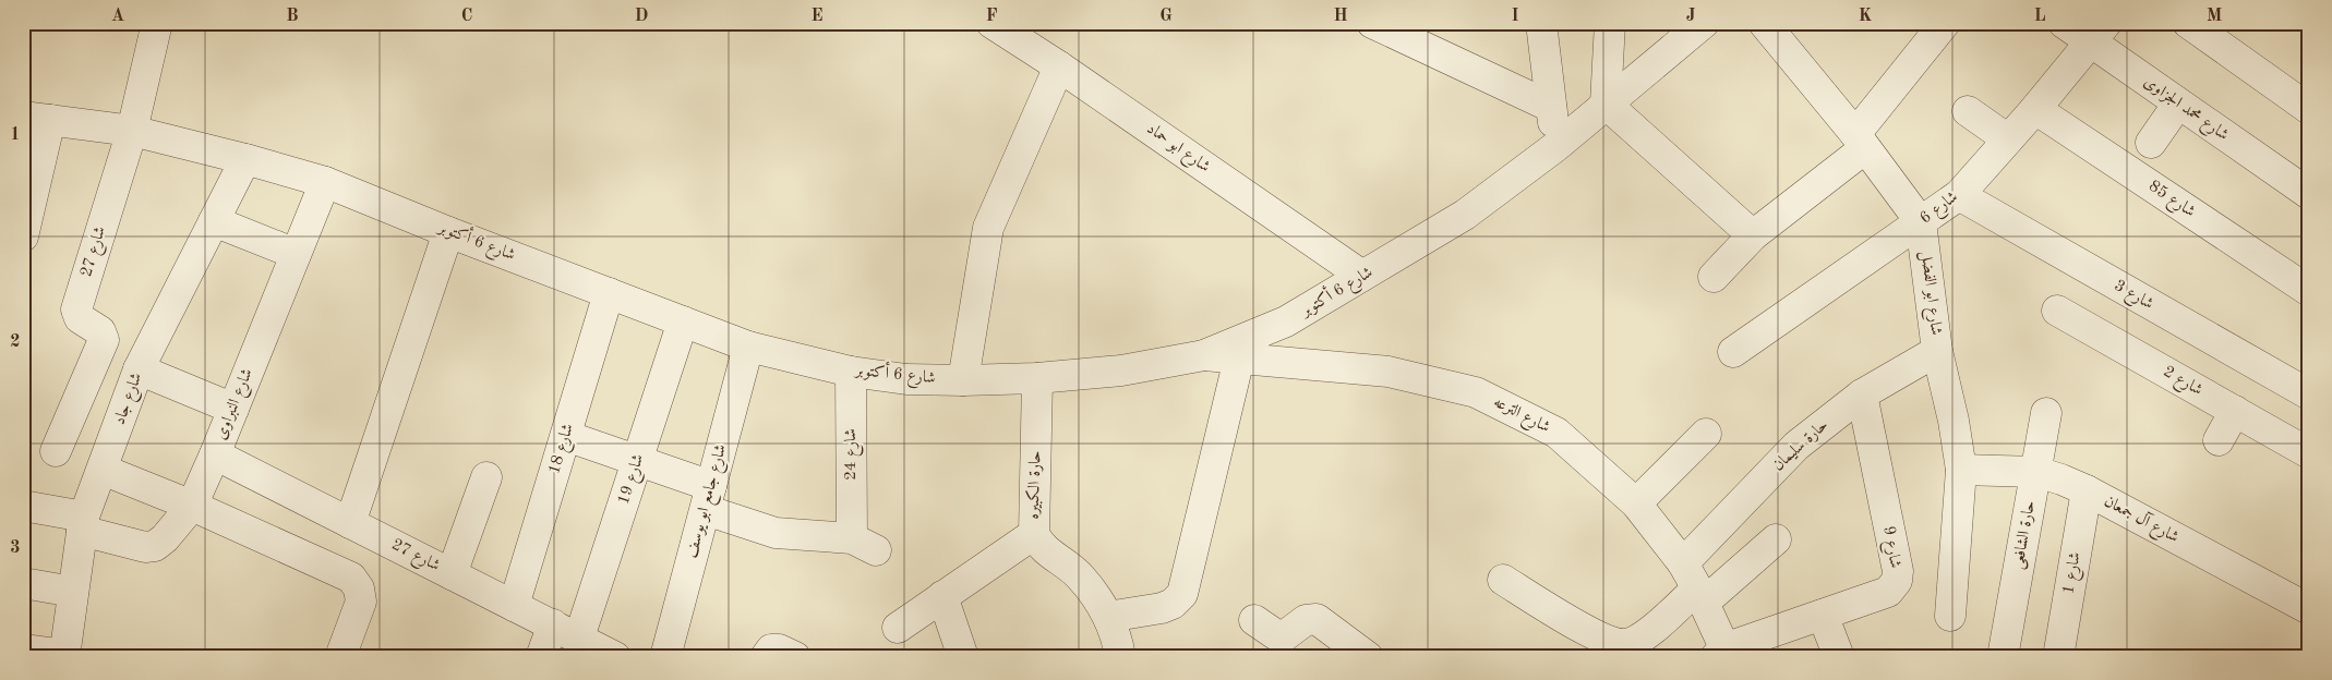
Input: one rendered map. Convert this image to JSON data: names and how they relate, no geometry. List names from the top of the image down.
{
  "streets": {
    "street": [
      "شارع محمد الجزاوى",
      "شارع ابو حماد",
      "شارع 85",
      "شارع 6",
      "شارع 6 أكتوبر",
      "شارع 27",
      "شارع ابو الفضل",
      "شارع 3",
      "شارع 2",
      "شارع جاد",
      "شارع النبراوى",
      "شارع الترعه",
      "حارة سليمان",
      "شارع 18",
      "شارع 24",
      "شارع 19",
      "حارة الكبيره",
      "شارع جامع ابو يوسف",
      "شارع آل جمعان",
      "حارة الشافعى",
      "شارع 9",
      "شارع 1"
    ]
  },
  "crossings": [
    ["شارع محمد الجزاوى", "شارع 6"],
    ["شارع ابو حماد", "شارع 6 أكتوبر"],
    ["شارع 85", "شارع 6"],
    ["شارع 6", "شارع ابو الفضل"],
    ["شارع 6", "شارع 3"],
    ["شارع 6 أكتوبر", "شارع 27"],
    ["شارع 6 أكتوبر", "شارع جاد"],
    ["شارع 6 أكتوبر", "شارع النبراوى"],
    ["شارع 6 أكتوبر", "شارع الترعه"],
    ["شارع 6 أكتوبر", "شارع 18"],
    ["شارع 6 أكتوبر", "شارع 24"],
    ["شارع 6 أكتوبر", "شارع 19"],
    ["شارع 6 أكتوبر", "حارة الكبيره"],
    ["شارع 6 أكتوبر", "شارع جامع ابو يوسف"],
    ["شارع 27", "شارع النبراوى"],
    ["شارع 27", "شارع 18"],
    ["شارع 27", "شارع 19"],
    ["شارع ابو الفضل", "حارة سليمان"],
    ["شارع ابو الفضل", "شارع آل جمعان"],
    ["شارع جاد", "شارع النبراوى"],
    ["شارع الترعه", "حارة سليمان"],
    ["شارع الترعه", "شارع 9"],
    ["حارة سليمان", "شارع 9"],
    ["شارع 24", "شارع جامع ابو يوسف"],
    ["شارع آل جمعان", "حارة الشافعى"],
    ["شارع آل جمعان", "شارع 1"]
  ],
  "grid": {
    "columns": [
      "A",
      "B",
      "C",
      "D",
      "E",
      "F",
      "G",
      "H",
      "I",
      "J",
      "K",
      "L",
      "M"
    ],
    "rows": ["1", "2", "3"]
  }
}
